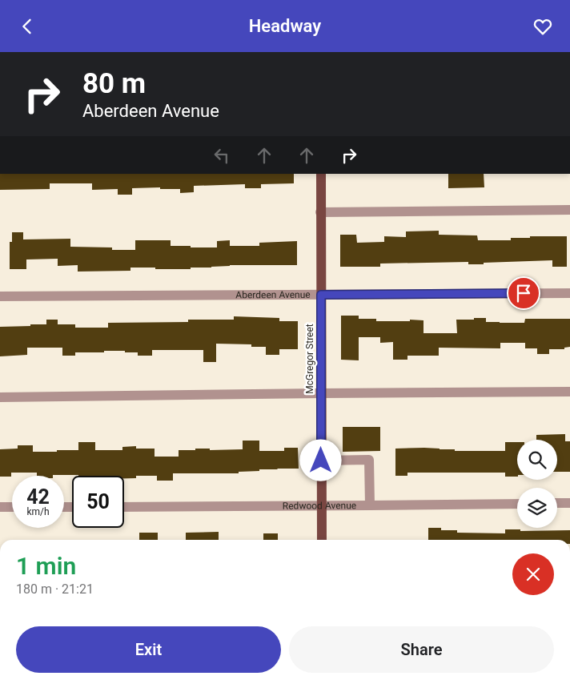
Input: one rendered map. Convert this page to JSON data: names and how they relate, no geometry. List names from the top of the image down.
{
  "streets": {
    "main road": ["McGregor Street"],
    "street": ["Aberdeen Avenue", "Redwood Avenue"]
  },
  "crossings": [
    ["Aberdeen Avenue", "McGregor Street"],
    ["McGregor Street", "Redwood Avenue"]
  ],
  "page": {
    "header": "Headway",
    "turn": ["80 m", "Aberdeen Avenue"],
    "speed": "42 km/h",
    "limit": "50",
    "heading": ["1 min", "180 m · 21:21"],
    "buttons": ["Exit", "Share"]
  }
}
